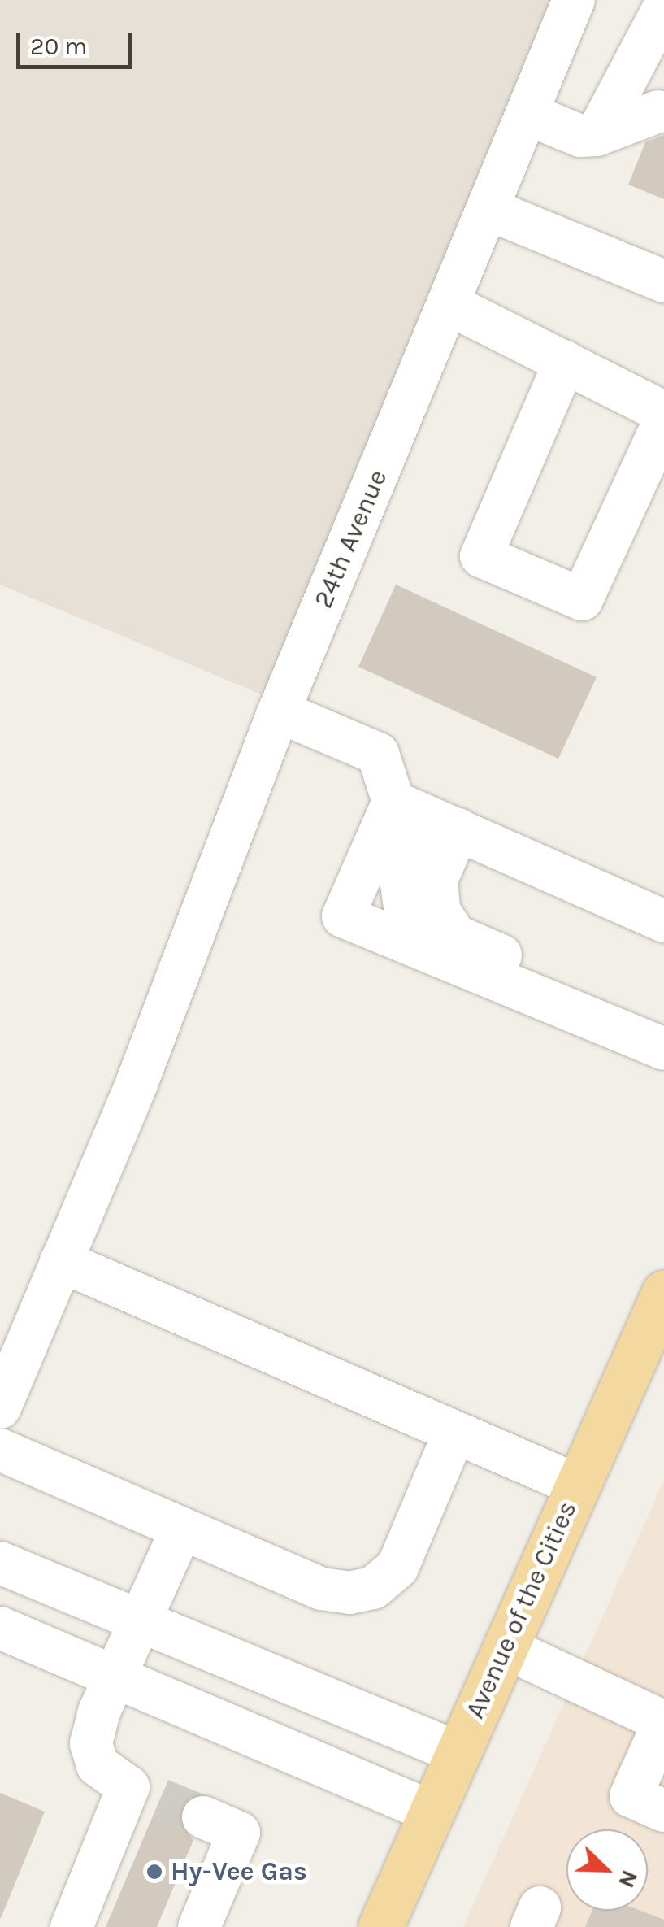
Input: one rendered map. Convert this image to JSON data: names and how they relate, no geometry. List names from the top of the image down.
{
  "streets": {
    "main road": ["Avenue of the Cities"],
    "street": ["24th Avenue"]
  },
  "places": ["Hy-Vee Gas"],
  "scale_bar": "20 m",
  "north": "bottom right"
}
